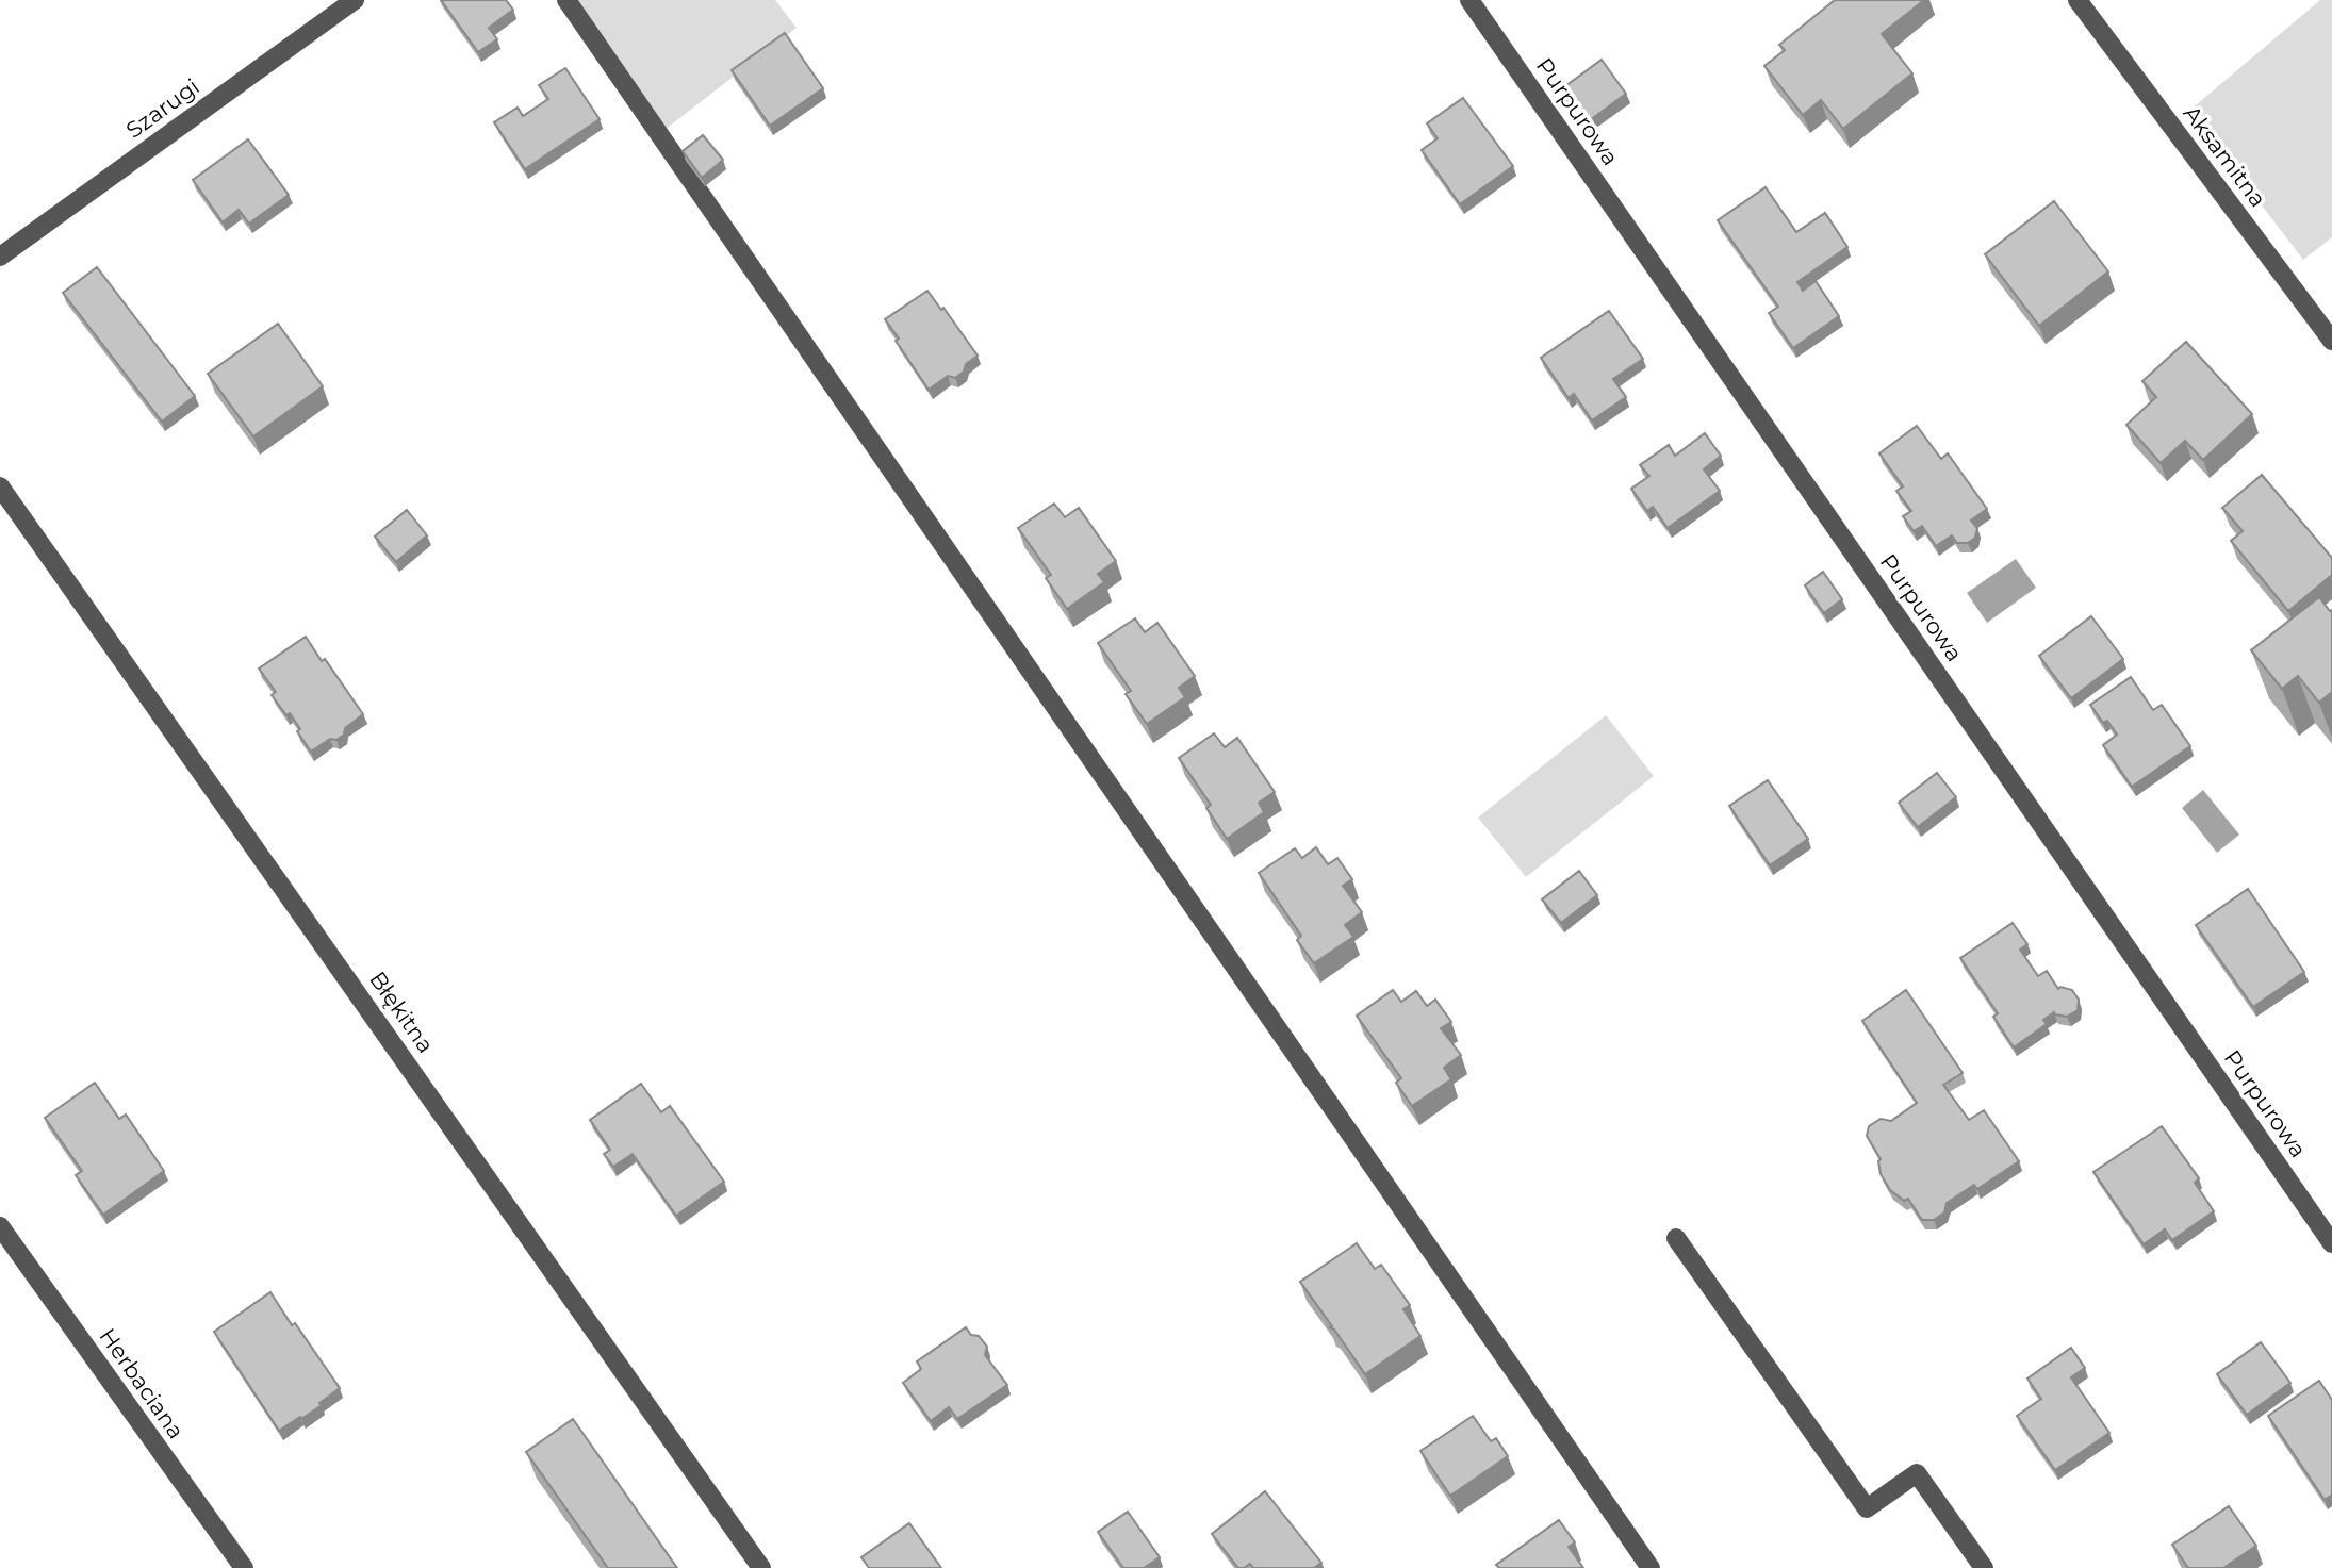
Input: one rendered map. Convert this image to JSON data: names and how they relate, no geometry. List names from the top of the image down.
{
  "streets": {
    "street": [
      "Szarugi",
      "Purpurowa",
      "Aksamitna",
      "Błękitna",
      "Herbaciana"
    ]
  }
}
